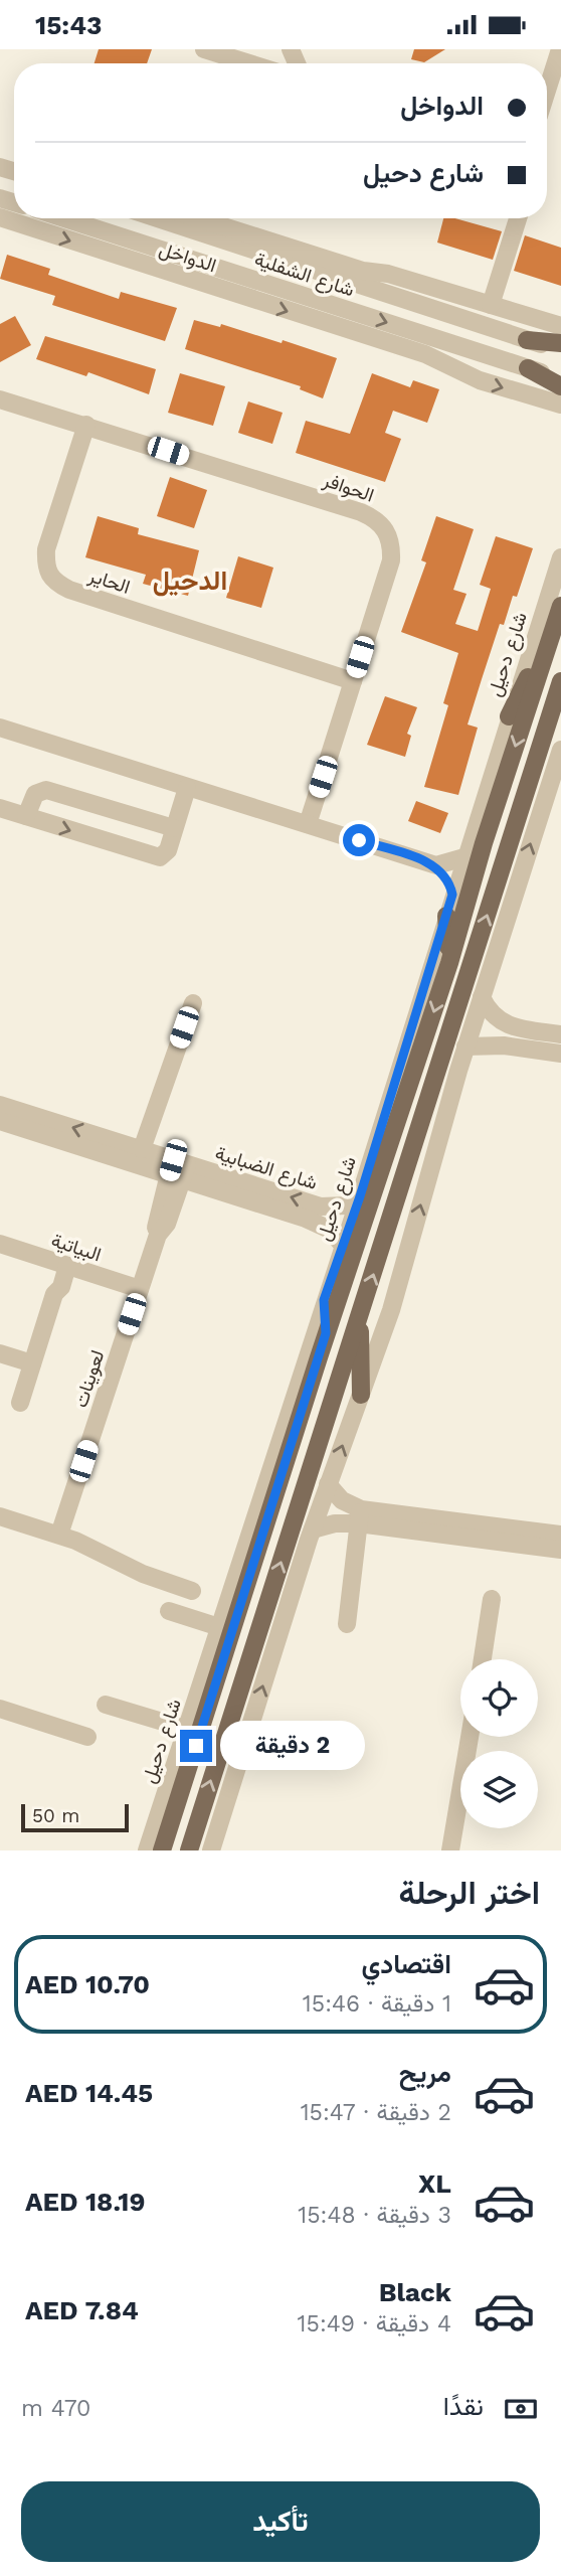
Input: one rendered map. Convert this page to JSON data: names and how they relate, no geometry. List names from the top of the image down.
{
  "streets": {
    "main road": ["شارع دحيل"],
    "street": [
      "الدواخل",
      "شارع الشفلية",
      "الحوافر",
      "الحاير",
      "شارع الضبابية",
      "البياتية",
      "لعوينات"
    ]
  },
  "crossings": [
    ["الحوافر", "الحاير"],
    ["شارع دحيل", "شارع الضبابية"],
    ["شارع الضبابية", "لعوينات"],
    ["البياتية", "لعوينات"]
  ],
  "one_way": ["الدواخل"],
  "districts": ["الدحيل"],
  "scale_bar": "50 m",
  "page": {
    "status": "15:43",
    "banner": ["الدواخل", "شارع دحيل"],
    "bubble": "2 دقيقة",
    "scale": "50 m",
    "heading": "اختر الرحلة",
    "list": [
      {
        "name": "اقتصادي",
        "note": "1 دقيقة · 15:46",
        "value": "AED 10.70"
      },
      {
        "name": "مريح",
        "note": "2 دقيقة · 15:47",
        "value": "AED 14.45"
      },
      {
        "name": "XL",
        "note": "3 دقيقة · 15:48",
        "value": "AED 18.19"
      },
      {
        "name": "Black",
        "note": "4 دقيقة · 15:49",
        "value": "AED 7.84"
      }
    ],
    "pay": ["نقدًا", "470 m"],
    "buttons": "تأكيد"
  }
}
